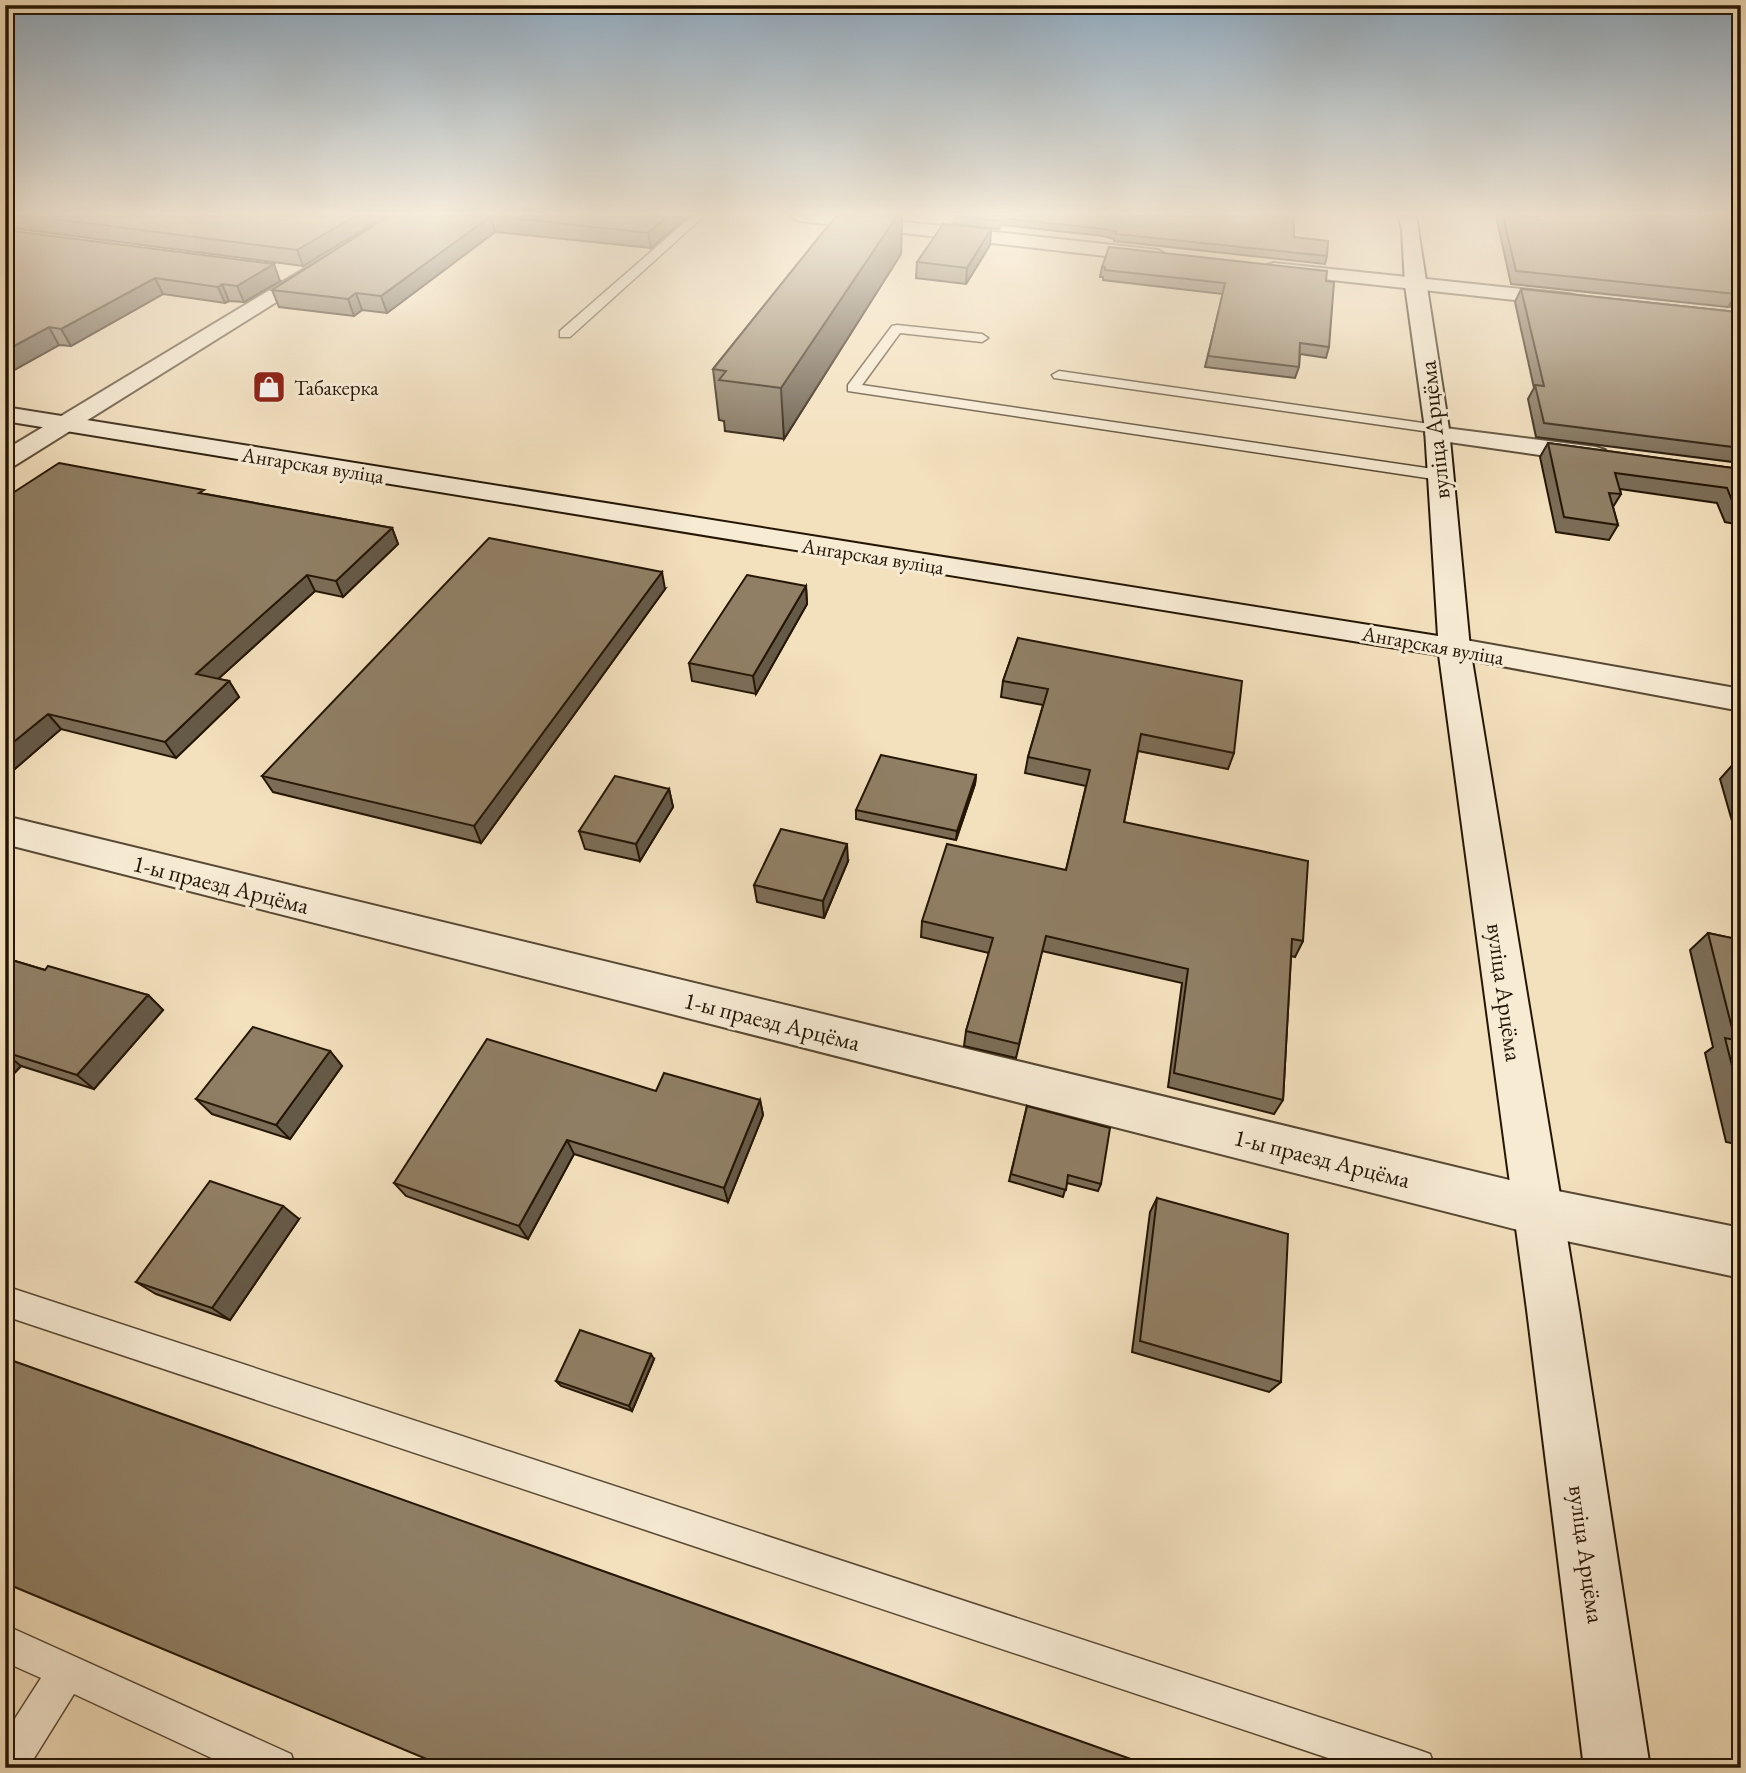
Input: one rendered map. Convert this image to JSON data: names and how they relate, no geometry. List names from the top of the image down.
{
  "streets": {
    "street": ["вуліца Арцёма", "Ангарская вуліца", "1-ы праезд Арцёма"]
  },
  "crossings": [
    ["вуліца Арцёма", "Ангарская вуліца"],
    ["вуліца Арцёма", "1-ы праезд Арцёма"]
  ],
  "places": {
    "shop": ["Табакерка"]
  }
}
